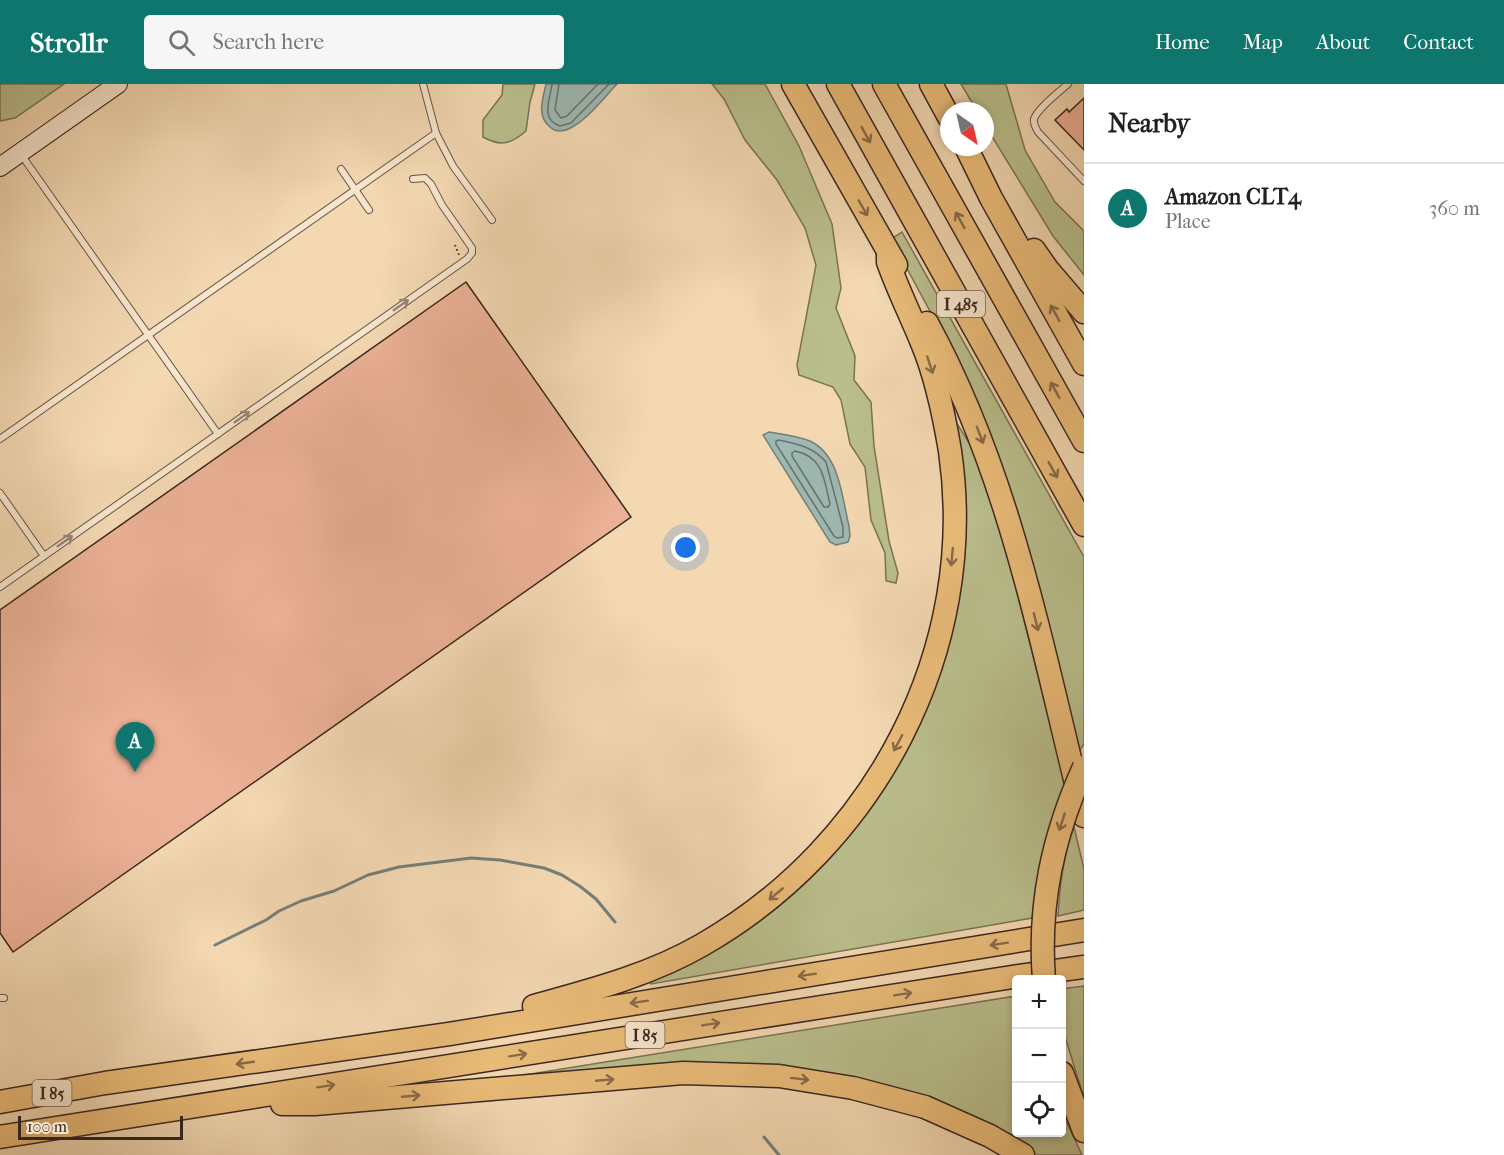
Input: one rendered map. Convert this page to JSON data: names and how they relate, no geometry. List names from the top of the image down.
{
  "streets": {
    "highway": ["I 485", "I 85"]
  },
  "scale_bar": "100 m",
  "north": "bottom right",
  "page": {
    "header": "Strollr",
    "search": "Search here",
    "nav": [
      "Home",
      "Map",
      "About",
      "Contact"
    ],
    "heading": "Nearby",
    "list": [
      {
        "mark": "A",
        "name": "Amazon CLT4",
        "note": "Place",
        "value": "360 m"
      }
    ],
    "pins": "A",
    "map_buttons": ["+", "−"],
    "scale": "100 m"
  }
}
